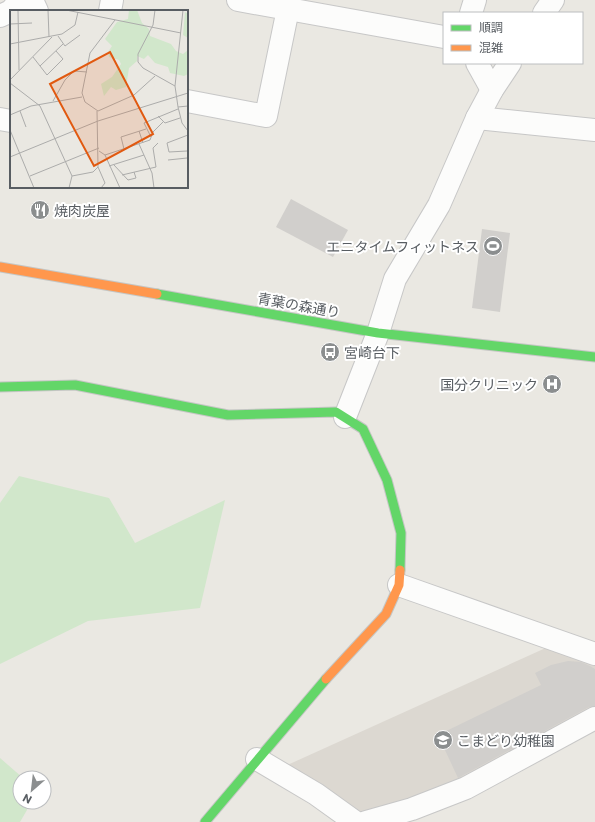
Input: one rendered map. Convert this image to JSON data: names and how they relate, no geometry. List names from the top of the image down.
{
  "streets": {
    "street": ["青葉の森通り"]
  },
  "places": {
    "restaurant": ["焼肉炭屋"],
    "sports": ["エニタイムフィットネス"],
    "bus stop": ["宮崎台下"],
    "hospital": ["国分クリニック"],
    "school or university": ["こまどり幼稚園"]
  },
  "legend": ["順調", "混雑"],
  "north": "bottom left"
}
